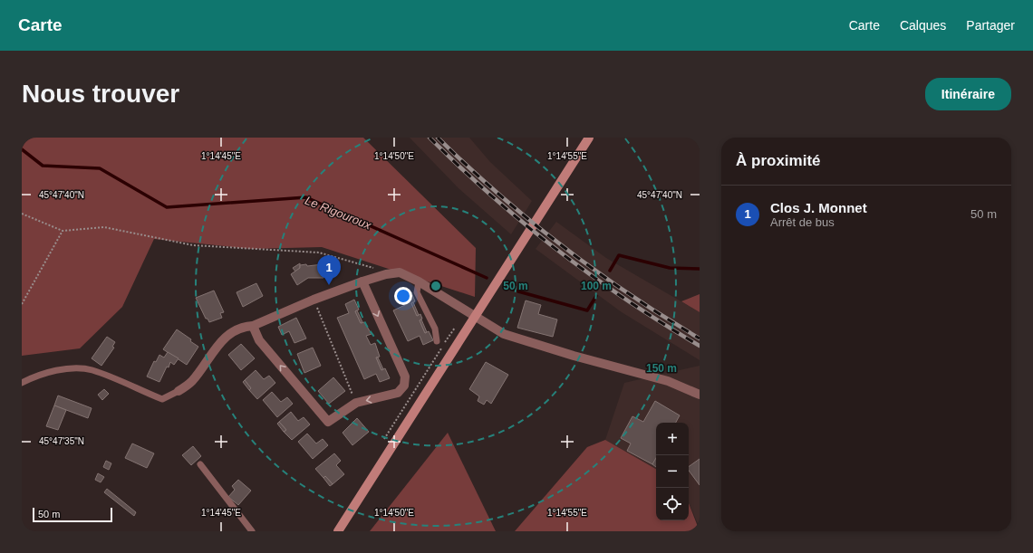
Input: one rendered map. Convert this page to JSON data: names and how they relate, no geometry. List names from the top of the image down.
{
  "water": ["Le Rigouroux"],
  "scale_bar": "50 m",
  "page": {
    "header": "Carte",
    "nav": ["Carte", "Calques", "Partager"],
    "buttons": "Itinéraire",
    "title": "Nous trouver",
    "heading": "À proximité",
    "list": [
      {
        "mark": "1",
        "name": "Clos J. Monnet",
        "note": "Arrêt de bus",
        "value": "50 m"
      }
    ],
    "pins": "1",
    "map_buttons": ["+", "−"],
    "scale": "50 m"
  },
  "coordinates": [
    "1°14'45\"E",
    "1°14'50\"E",
    "1°14'55\"E",
    "45°47'40\"N",
    "45°47'35\"N"
  ],
  "rings": ["50 m", "100 m", "150 m"]
}
